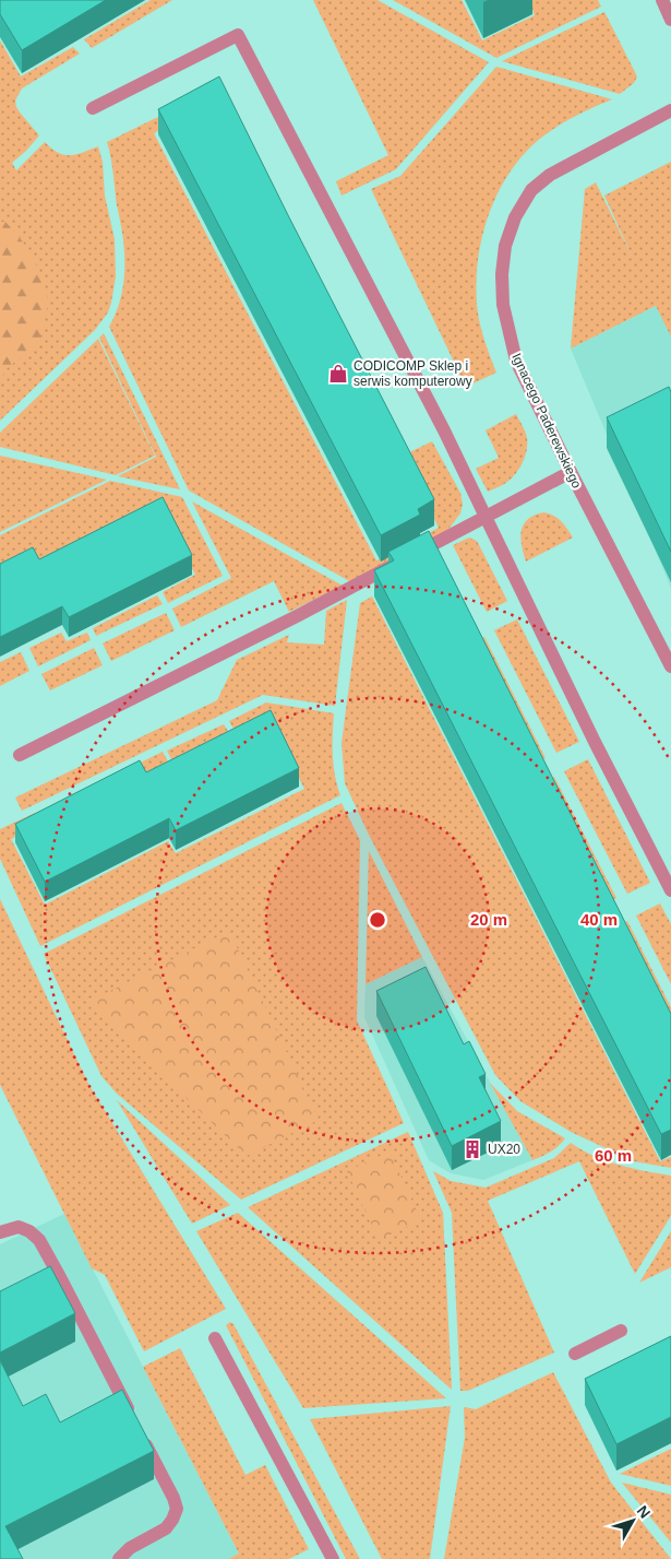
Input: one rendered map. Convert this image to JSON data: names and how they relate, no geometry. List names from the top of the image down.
{
  "streets": {
    "street": ["Ignacego Paderewskiego"]
  },
  "places": {
    "shop": ["CODICOMP Sklep i serwis komputerowy"],
    "building": ["UX20"]
  },
  "north": "top right",
  "rings": ["20 m", "40 m", "60 m"]
}
